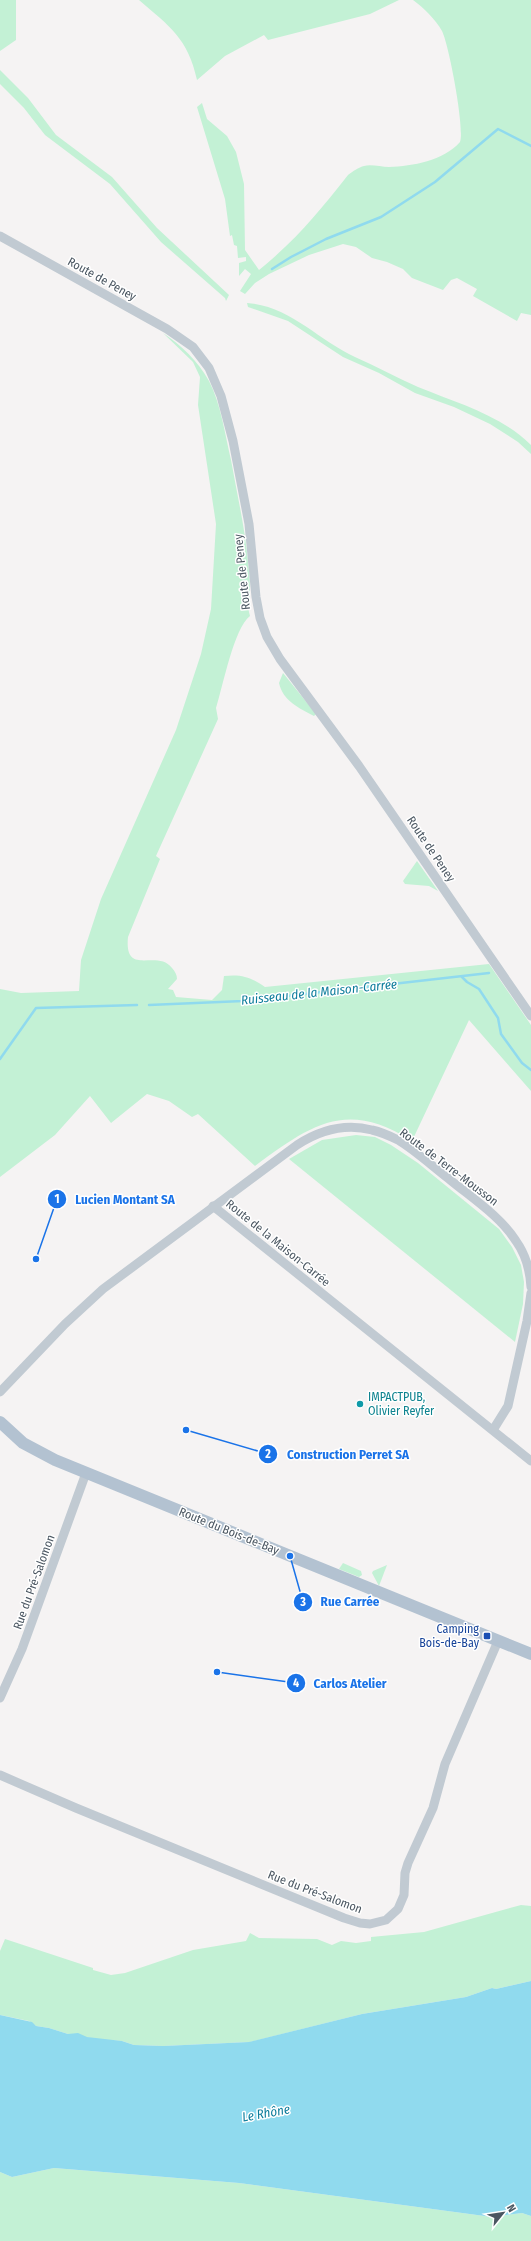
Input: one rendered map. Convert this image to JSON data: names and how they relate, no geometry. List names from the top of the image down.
{
  "streets": {
    "main road": ["Route du Bois-de-Bay"],
    "street": [
      "Route de Peney",
      "Route de Terre-Mousson",
      "Route de la Maison-Carrée",
      "Rue du Pré-Salomon"
    ]
  },
  "crossings": [
    ["Route de Terre-Mousson", "Route de la Maison-Carrée"],
    ["Route du Bois-de-Bay", "Rue du Pré-Salomon"]
  ],
  "water": ["Ruisseau de la Maison-Carrée", "Le Rhône"],
  "places": {
    "other": [
      "Lucien Montant SA",
      "IMPACTPUB, Olivier Reyfer",
      "Construction Perret SA",
      "Rue Carrée",
      "Carlos Atelier"
    ],
    "transit": ["Camping Bois-de-Bay"]
  },
  "north": "top right"
}
